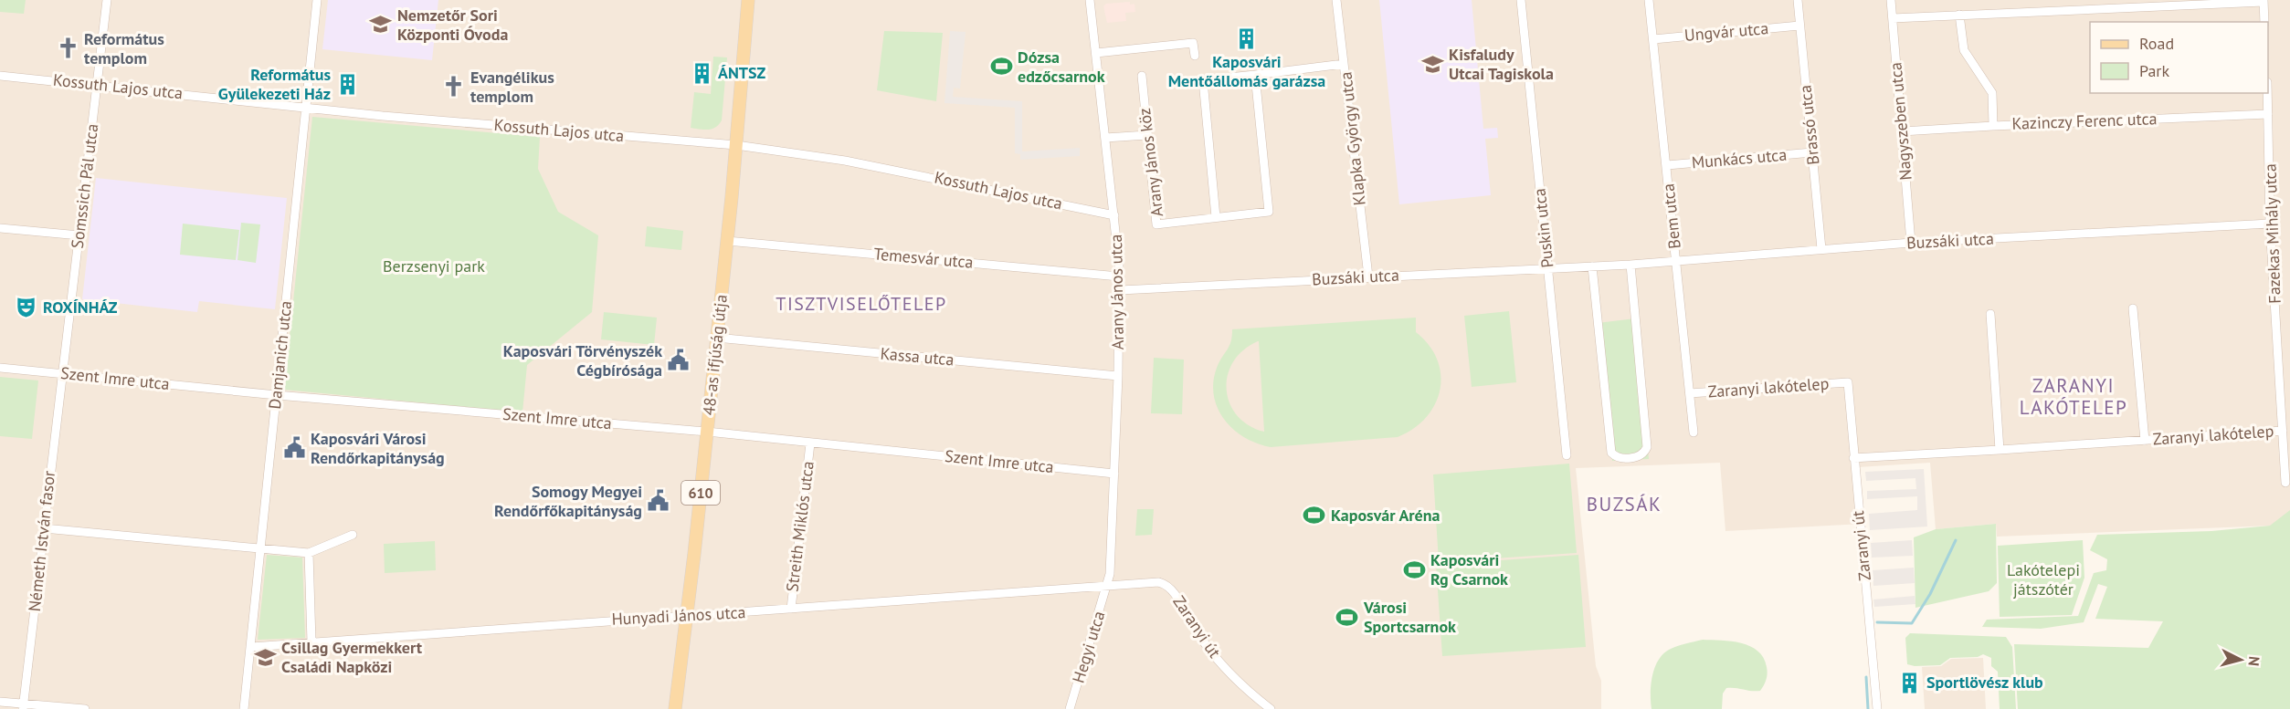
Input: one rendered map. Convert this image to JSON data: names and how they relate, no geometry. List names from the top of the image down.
{
  "streets": {
    "main road": ["48-as ifjúság útja", "610"],
    "street": [
      "Ungvár utca",
      "Kossuth Lajos utca",
      "Nagyszeben utca",
      "Kazinczy Ferenc utca",
      "Brassó utca",
      "Klapka György utca",
      "Munkács utca",
      "Arany János köz",
      "Somssich Pál utca",
      "Bem utca",
      "Puskin utca",
      "Fazekas Mihály utca",
      "Buzsáki utca",
      "Temesvár utca",
      "Arany János utca",
      "Damjanich utca",
      "Kassa utca",
      "Szent Imre utca",
      "Zaranyi lakótelep",
      "Streith Miklós utca",
      "Németh István fasor",
      "Zaranyi út",
      "Hunyadi János utca",
      "Hegyi utca"
    ]
  },
  "crossings": [
    ["Ungvár utca", "Brassó utca"],
    ["Ungvár utca", "Bem utca"],
    ["Kossuth Lajos utca", "Somssich Pál utca"],
    ["Kossuth Lajos utca", "Arany János utca"],
    ["Kossuth Lajos utca", "Damjanich utca"],
    ["Kossuth Lajos utca", "48-as ifjúság útja"],
    ["Nagyszeben utca", "Kazinczy Ferenc utca"],
    ["Nagyszeben utca", "Buzsáki utca"],
    ["Kazinczy Ferenc utca", "Fazekas Mihály utca"],
    ["Brassó utca", "Munkács utca"],
    ["Brassó utca", "Buzsáki utca"],
    ["Klapka György utca", "Buzsáki utca"],
    ["Munkács utca", "Bem utca"],
    ["Somssich Pál utca", "Szent Imre utca"],
    ["Somssich Pál utca", "Németh István fasor"],
    ["Bem utca", "Buzsáki utca"],
    ["Bem utca", "Zaranyi lakótelep"],
    ["Puskin utca", "Buzsáki utca"],
    ["Fazekas Mihály utca", "Buzsáki utca"],
    ["Fazekas Mihály utca", "Zaranyi lakótelep"],
    ["Buzsáki utca", "Arany János utca"],
    ["Temesvár utca", "Arany János utca"],
    ["Temesvár utca", "48-as ifjúság útja"],
    ["Arany János utca", "Kassa utca"],
    ["Arany János utca", "Szent Imre utca"],
    ["Arany János utca", "Zaranyi út"],
    ["Arany János utca", "Hunyadi János utca"],
    ["Arany János utca", "Hegyi utca"],
    ["Damjanich utca", "Szent Imre utca"],
    ["Damjanich utca", "Hunyadi János utca"],
    ["48-as ifjúság útja", "Kassa utca"],
    ["48-as ifjúság útja", "Szent Imre utca"],
    ["48-as ifjúság útja", "Hunyadi János utca"],
    ["Szent Imre utca", "Streith Miklós utca"],
    ["Szent Imre utca", "Németh István fasor"],
    ["Zaranyi lakótelep", "Zaranyi út"],
    ["Streith Miklós utca", "Hunyadi János utca"],
    ["Zaranyi út", "Hunyadi János utca"],
    ["Zaranyi út", "Hegyi utca"],
    ["Hunyadi János utca", "Hegyi utca"]
  ],
  "districts": ["TISZTVISELŐTELEP", "ZARANYI LAKÓTELEP", "BUZSÁK"],
  "parks": ["Berzsenyi park", "Lakótelepi játszótér"],
  "places": {
    "school or university": ["Nemzetőr Sori Központi Óvoda", "Kisfaludy Utcai Tagiskola", "Csillag Gyermekkert Családi Napközi"],
    "building": [
      "Kaposvári Mentőállomás garázsa",
      "ÁNTSZ",
      "Református Gyülekezeti Ház",
      "Sportlövész klub"
    ],
    "church": ["Református templom", "Evangélikus templom"],
    "sports": [
      "Dózsa edzőcsarnok",
      "Kaposvár Aréna",
      "Kaposvári Rg Csarnok",
      "Városi Sportcsarnok"
    ],
    "theatre": ["ROXÍNHÁZ"],
    "public building": ["Kaposvári Törvényszék Cégbírósága", "Kaposvári Városi Rendőrkapitányság", "Somogy Megyei Rendőrfőkapitányság"]
  },
  "legend": ["Road", "Park"],
  "north": "right"
}
